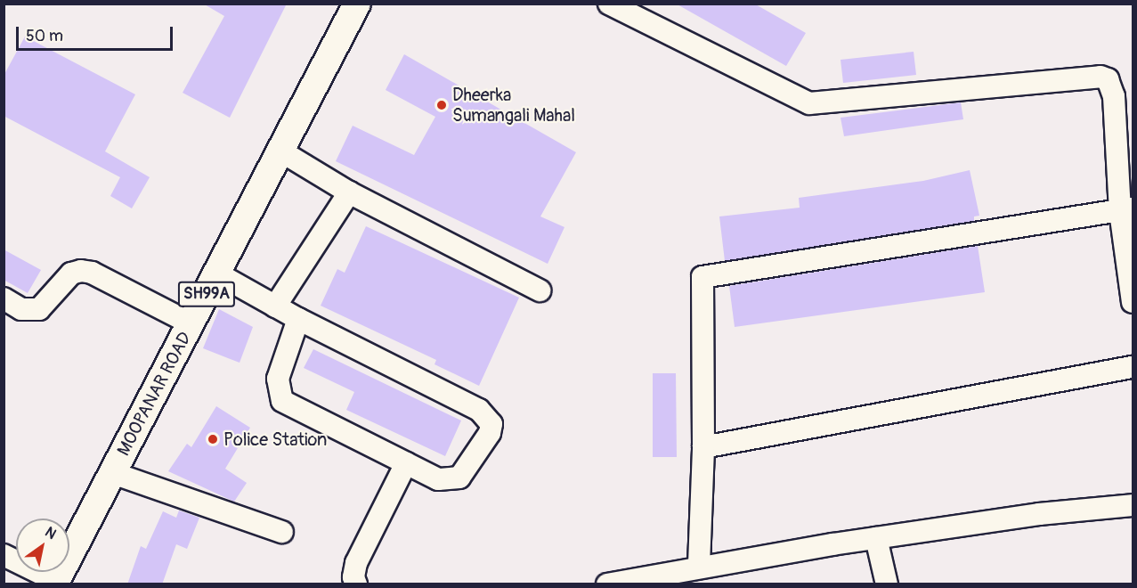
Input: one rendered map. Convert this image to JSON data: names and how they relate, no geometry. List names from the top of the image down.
{
  "streets": {
    "main road": ["SH99A", "MOOPANAR ROAD"]
  },
  "places": ["Dheerka Sumangali Mahal", "Police Station"],
  "scale_bar": "50 m",
  "north": "top right"
}
